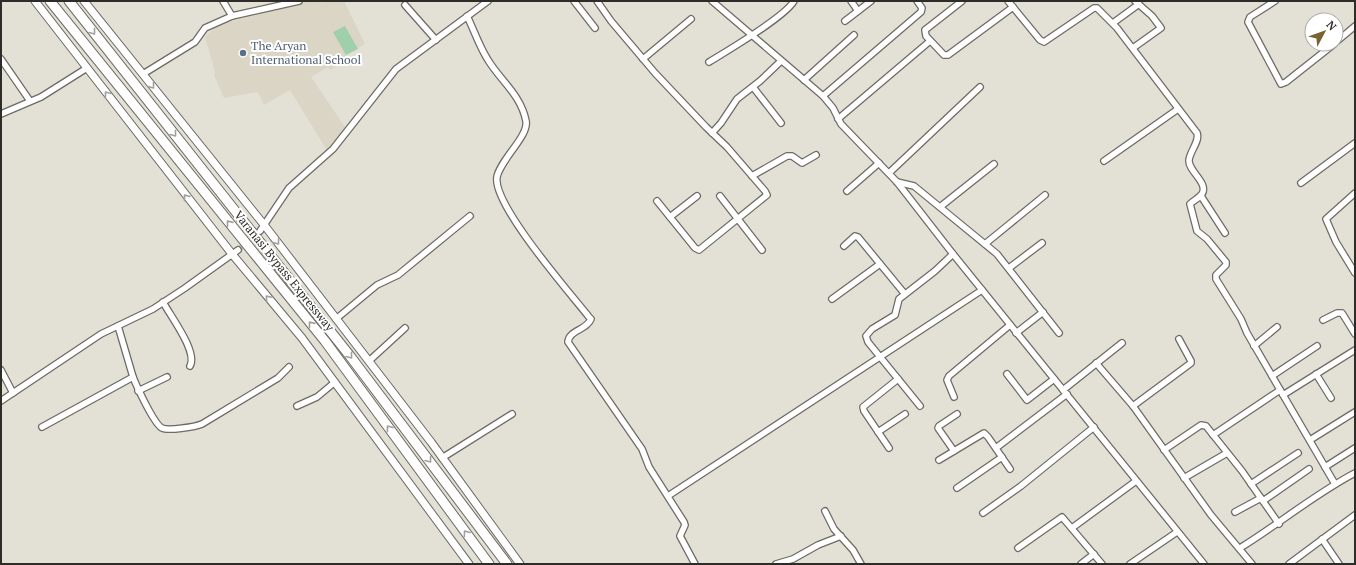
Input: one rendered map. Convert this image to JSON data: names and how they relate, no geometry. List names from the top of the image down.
{
  "streets": {
    "highway": ["Varanasi Bypass Expressway"]
  },
  "places": ["The Aryan International School"],
  "north": "top right"
}
